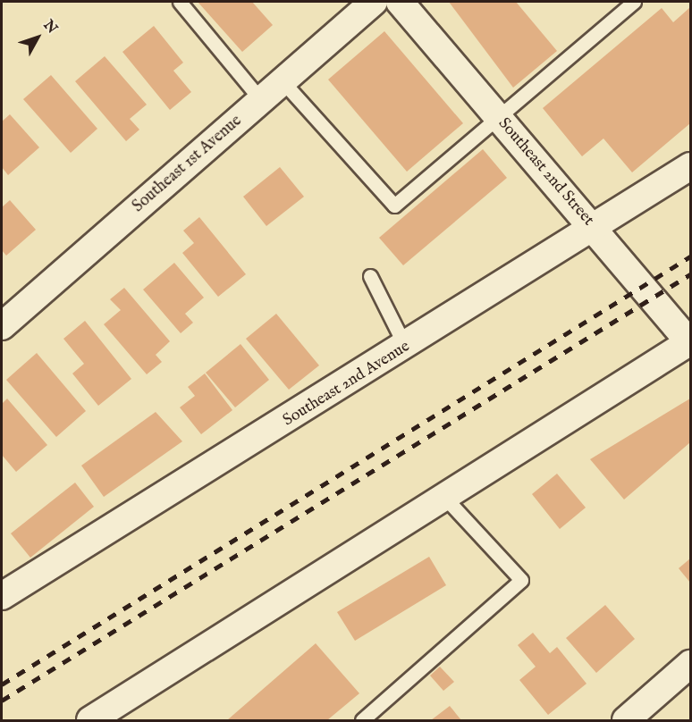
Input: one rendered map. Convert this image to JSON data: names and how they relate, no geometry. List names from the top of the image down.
{
  "streets": {
    "street": ["Southeast 1st Avenue", "Southeast 2nd Street", "Southeast 2nd Avenue"]
  },
  "crossings": [
    ["Southeast 2nd Street", "Southeast 2nd Avenue"]
  ],
  "north": "top right"
}
